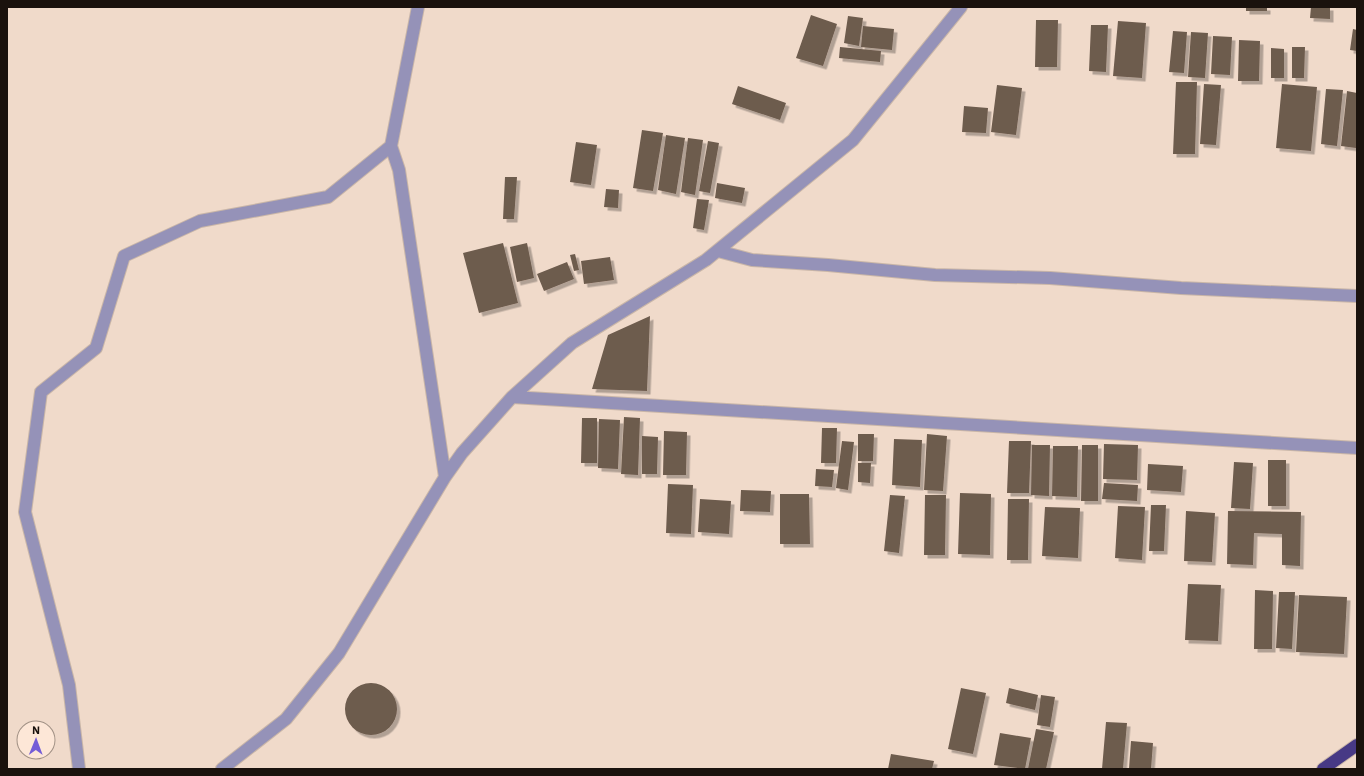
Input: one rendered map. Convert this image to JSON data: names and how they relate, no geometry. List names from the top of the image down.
{
  "north": "top"
}
